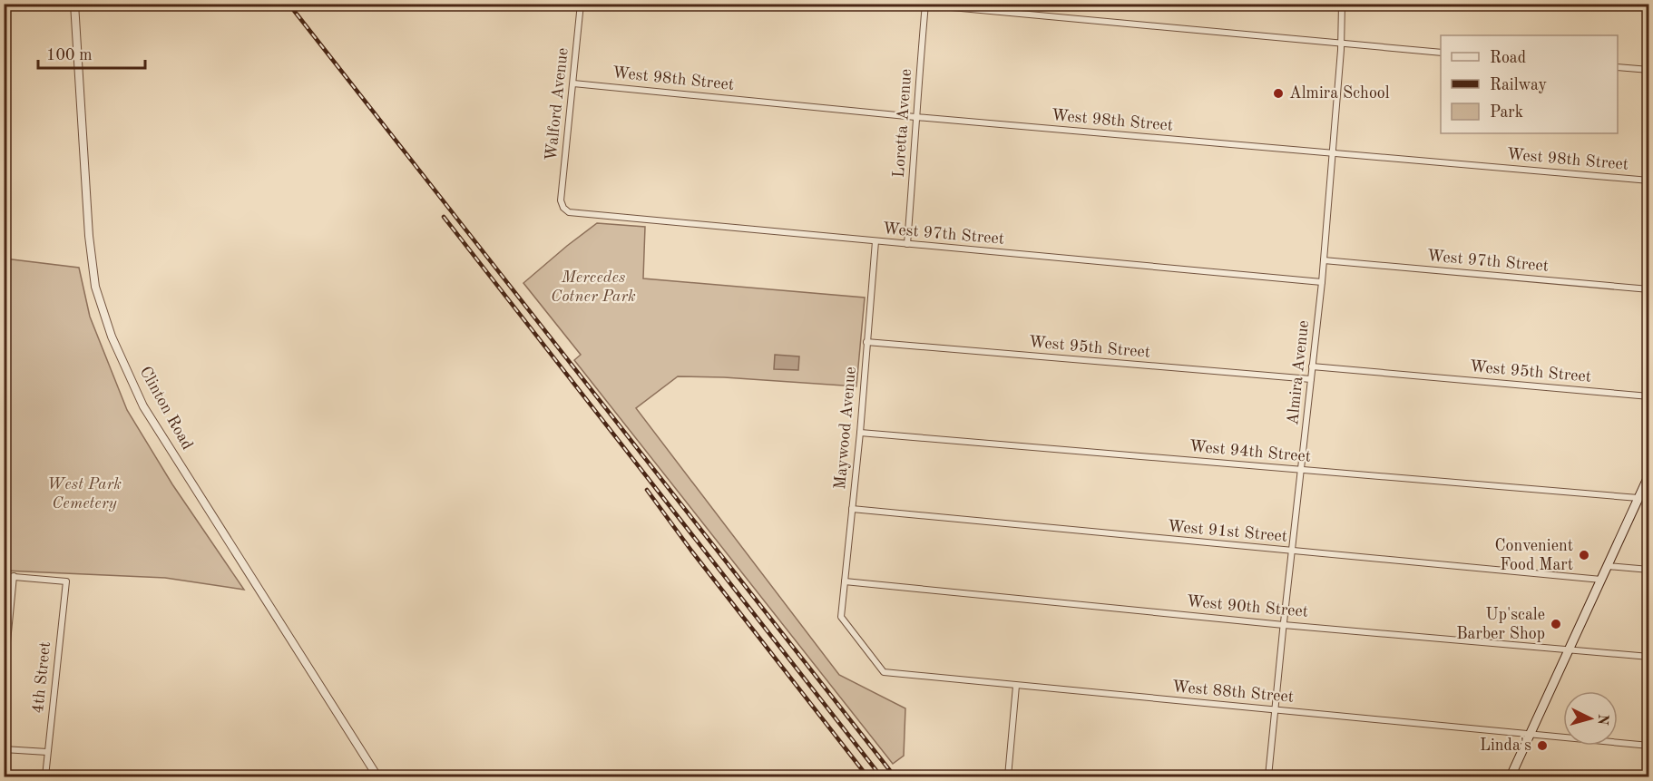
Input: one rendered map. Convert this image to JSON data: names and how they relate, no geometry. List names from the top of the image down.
{
  "streets": {
    "street": [
      "West 98th Street",
      "Walford Avenue",
      "Loretta Avenue",
      "West 97th Street",
      "West 95th Street",
      "Almira Avenue",
      "Clinton Road",
      "Maywood Avenue",
      "West 94th Street",
      "West 91st Street",
      "West 90th Street",
      "4th Street",
      "West 88th Street"
    ]
  },
  "crossings": [
    ["West 98th Street", "Walford Avenue"],
    ["West 98th Street", "Loretta Avenue"],
    ["West 98th Street", "Almira Avenue"],
    ["Walford Avenue", "West 97th Street"],
    ["Loretta Avenue", "West 97th Street"],
    ["West 97th Street", "Almira Avenue"],
    ["West 97th Street", "Maywood Avenue"],
    ["West 95th Street", "Almira Avenue"],
    ["West 95th Street", "Maywood Avenue"],
    ["Almira Avenue", "West 94th Street"],
    ["Almira Avenue", "West 91st Street"],
    ["Almira Avenue", "West 90th Street"],
    ["Almira Avenue", "West 88th Street"],
    ["Maywood Avenue", "West 94th Street"],
    ["Maywood Avenue", "West 91st Street"],
    ["Maywood Avenue", "West 90th Street"],
    ["Maywood Avenue", "West 88th Street"]
  ],
  "parks": ["Mercedes Cotner Park", "West Park Cemetery"],
  "places": [
    "Almira School",
    "Convenient Food Mart",
    "Up'scale Barber Shop",
    "Linda's"
  ],
  "legend": ["Road", "Railway", "Park"],
  "scale_bar": "100 m",
  "north": "right"
}
